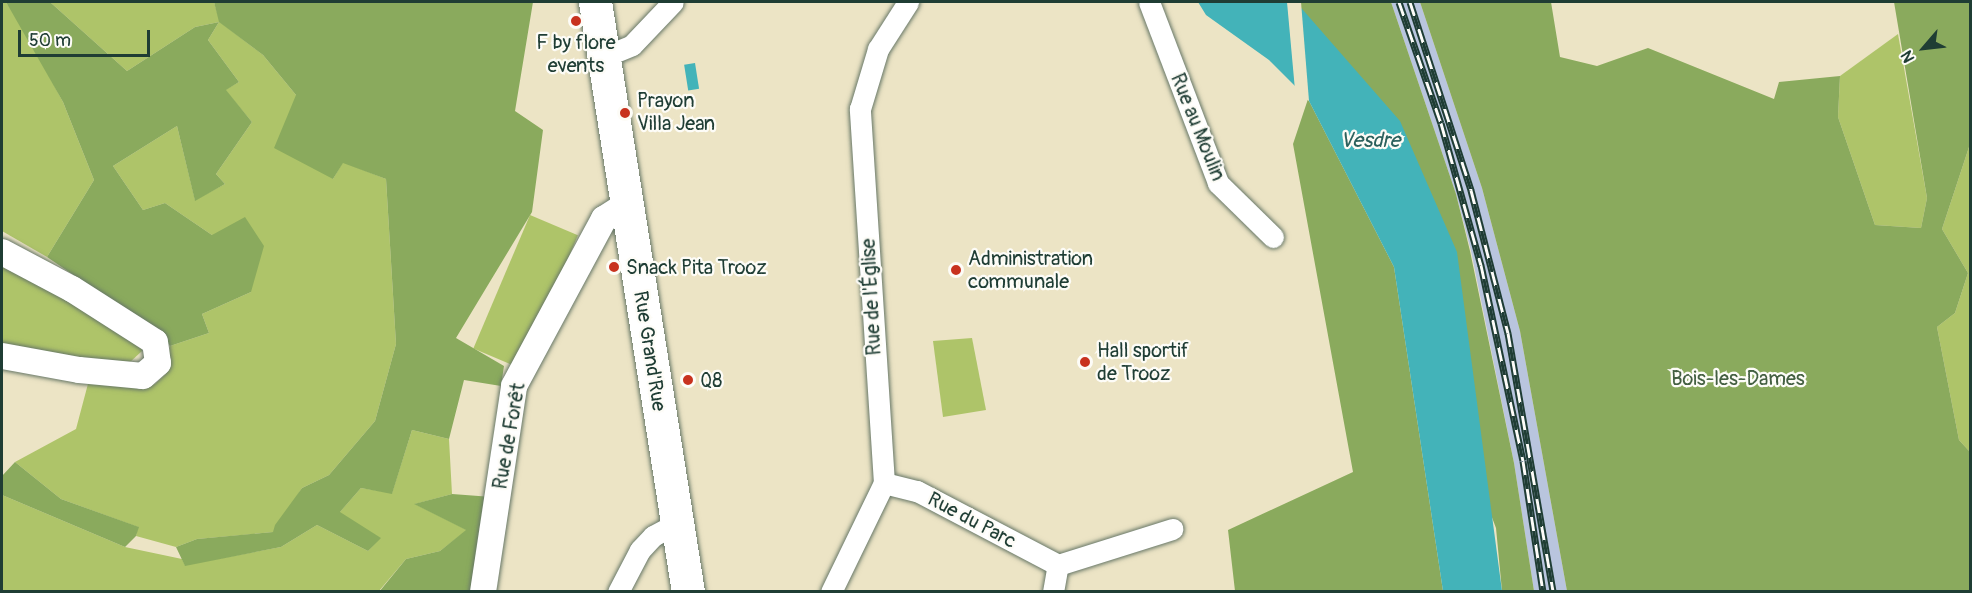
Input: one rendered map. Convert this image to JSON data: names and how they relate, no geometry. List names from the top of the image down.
{
  "streets": {
    "main road": ["Rue Grand'Rue"],
    "street": [
      "Rue au Moulin",
      "Rue de l'Église",
      "Rue de Forêt",
      "Rue du Parc"
    ]
  },
  "crossings": [
    ["Rue de l'Église", "Rue du Parc"],
    ["Rue Grand'Rue", "Rue de Forêt"]
  ],
  "water": ["Vesdre"],
  "parks": ["Bois-les-Dames"],
  "places": [
    "F by flore events",
    "Prayon Villa Jean",
    "Snack Pita Trooz",
    "Administration communale",
    "Hall sportif de Trooz",
    "Q8"
  ],
  "scale_bar": "50 m",
  "north": "bottom left"
}
